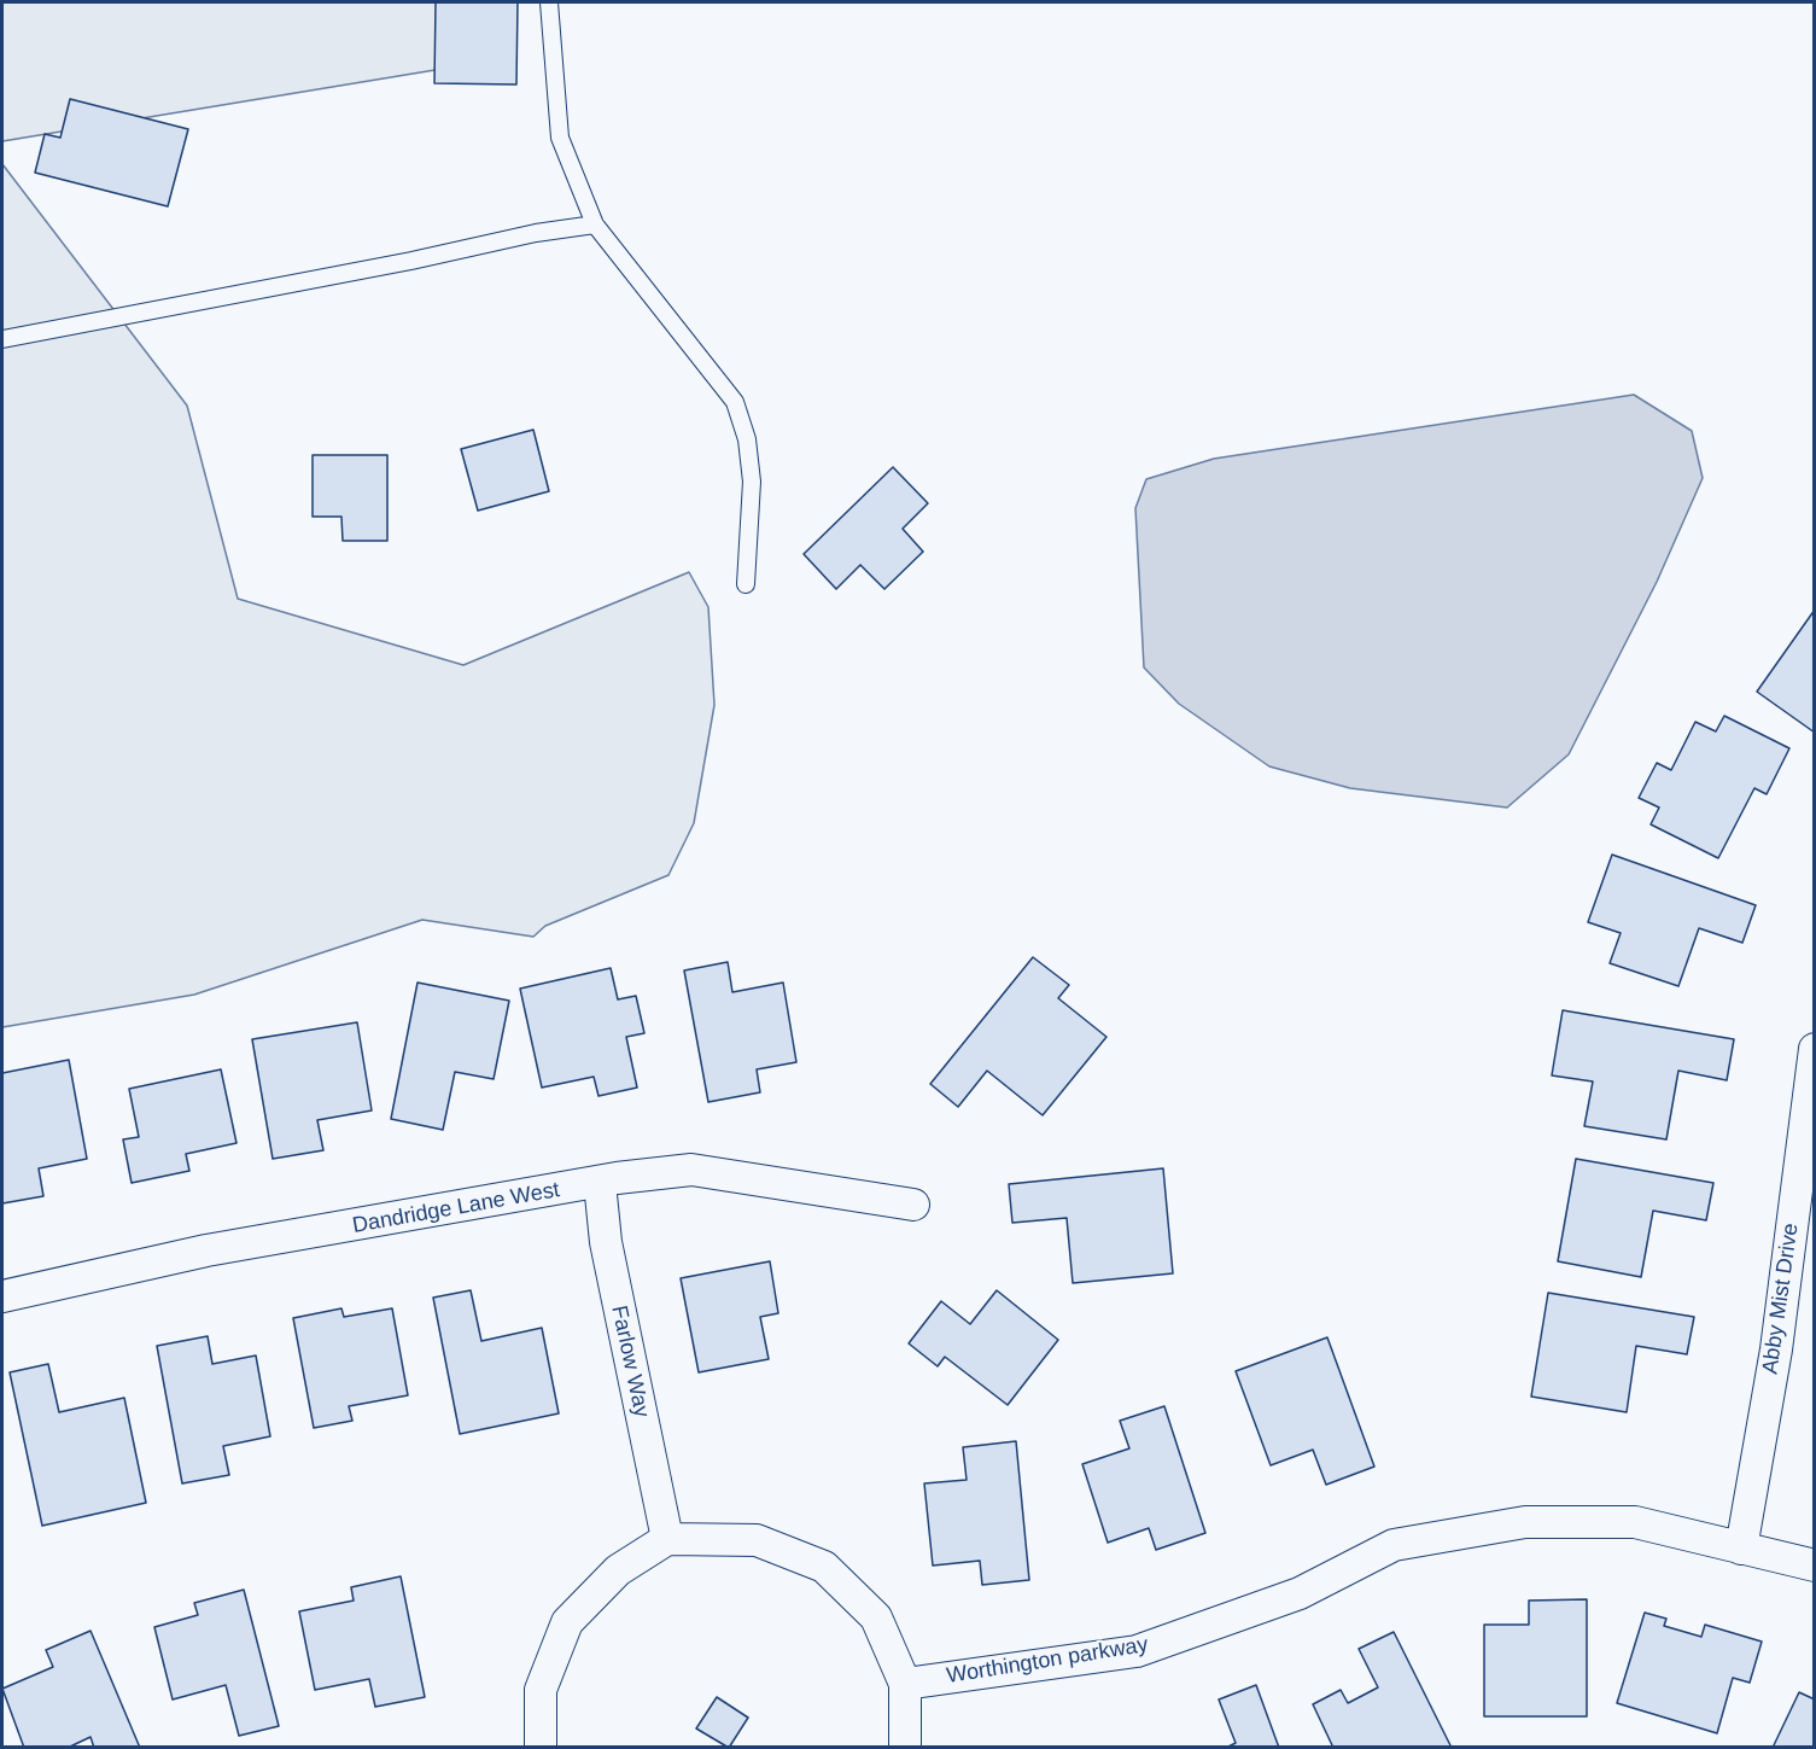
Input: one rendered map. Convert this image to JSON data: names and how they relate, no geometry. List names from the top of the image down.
{
  "streets": {
    "street": [
      "Dandridge Lane West",
      "Abby Mist Drive",
      "Farlow Way",
      "Worthington parkway"
    ]
  },
  "crossings": [
    ["Dandridge Lane West", "Farlow Way"],
    ["Abby Mist Drive", "Worthington parkway"]
  ]
}
